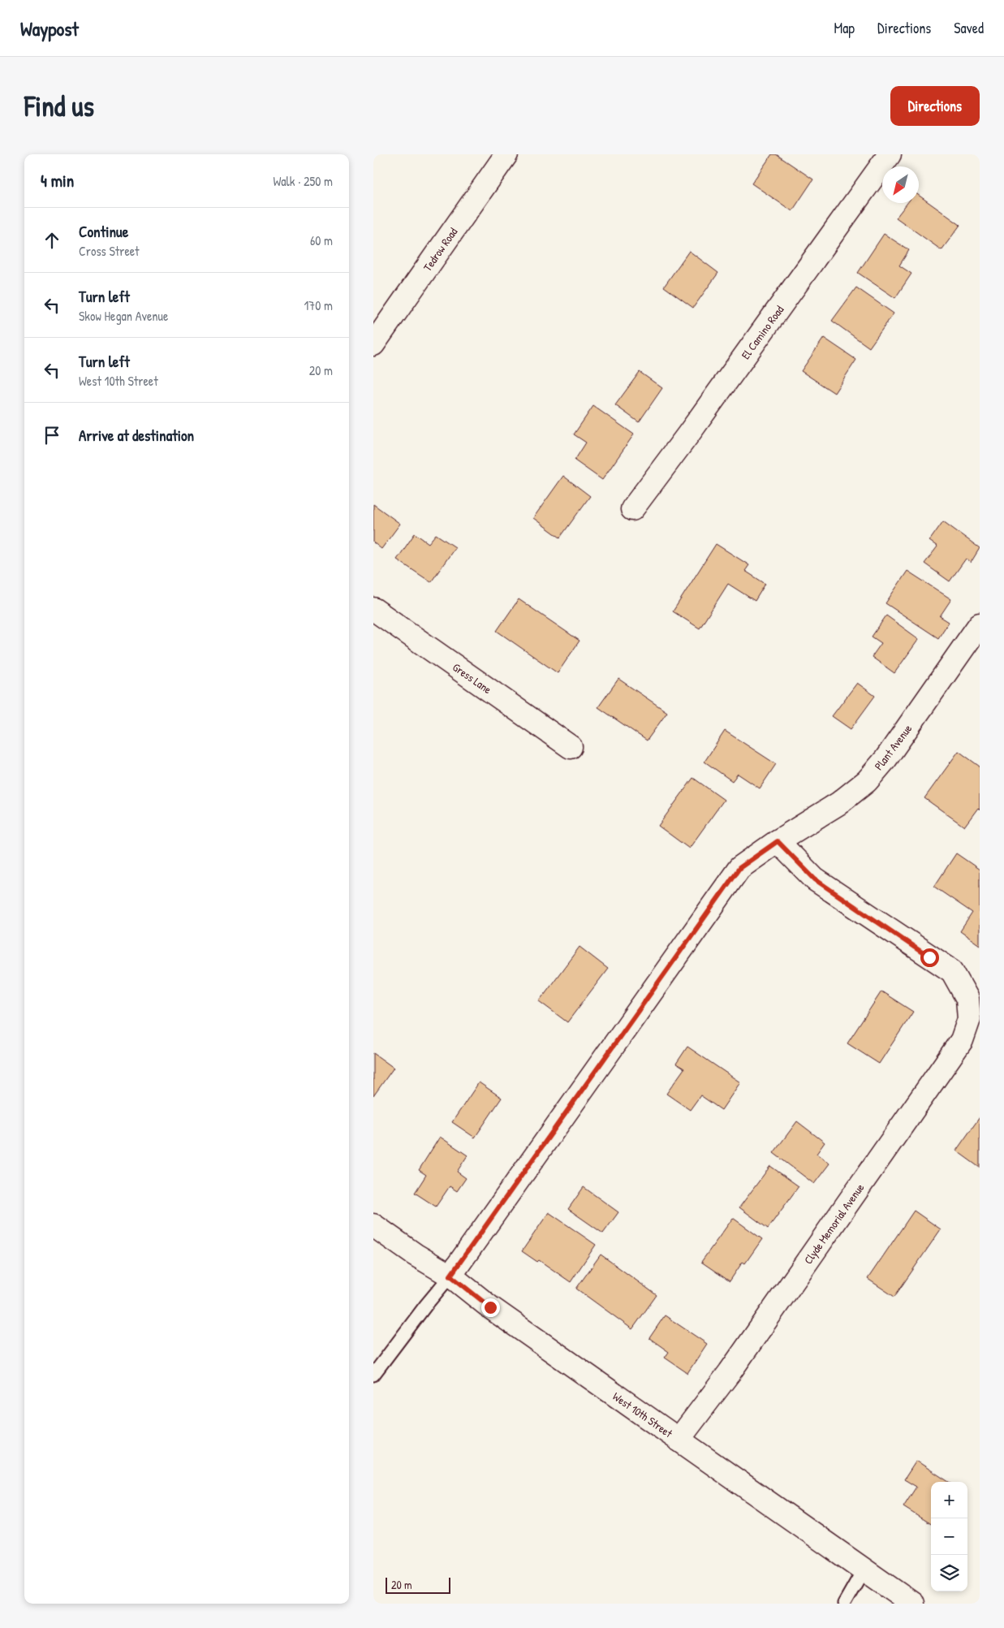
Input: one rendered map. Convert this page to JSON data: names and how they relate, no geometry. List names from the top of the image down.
{
  "streets": {
    "street": [
      "Tedrow Road",
      "El Camino Road",
      "Gress Lane",
      "Plant Avenue",
      "Clyde Memorial Avenue",
      "West 10th Street"
    ]
  },
  "crossings": [
    ["Plant Avenue", "Clyde Memorial Avenue"],
    ["Plant Avenue", "West 10th Street"],
    ["Clyde Memorial Avenue", "West 10th Street"]
  ],
  "scale_bar": "20 m",
  "north": "bottom left",
  "page": {
    "header": "Waypost",
    "nav": ["Map", "Directions", "Saved"],
    "buttons": "Directions",
    "title": "Find us",
    "heading": ["4 min", "Walk · 250 m"],
    "list": [
      ["Continue", "Cross Street", "60 m"],
      ["Turn left", "Skow Hegan Avenue", "170 m"],
      ["Turn left", "West 10th Street", "20 m"],
      "Arrive at destination"
    ],
    "map_buttons": ["+", "−"],
    "scale": "20 m"
  }
}
